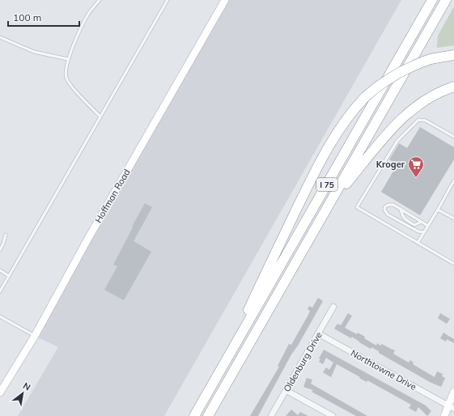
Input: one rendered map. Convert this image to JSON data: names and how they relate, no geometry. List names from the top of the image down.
{
  "streets": {
    "highway": ["I 75"],
    "street": ["Hoffman Road", "Oldenburg Drive", "Northtowne Drive"]
  },
  "crossings": [
    ["Oldenburg Drive", "Northtowne Drive"]
  ],
  "places": {
    "supermarket": ["Kroger"]
  },
  "scale_bar": "100 m",
  "north": "top right"
}
